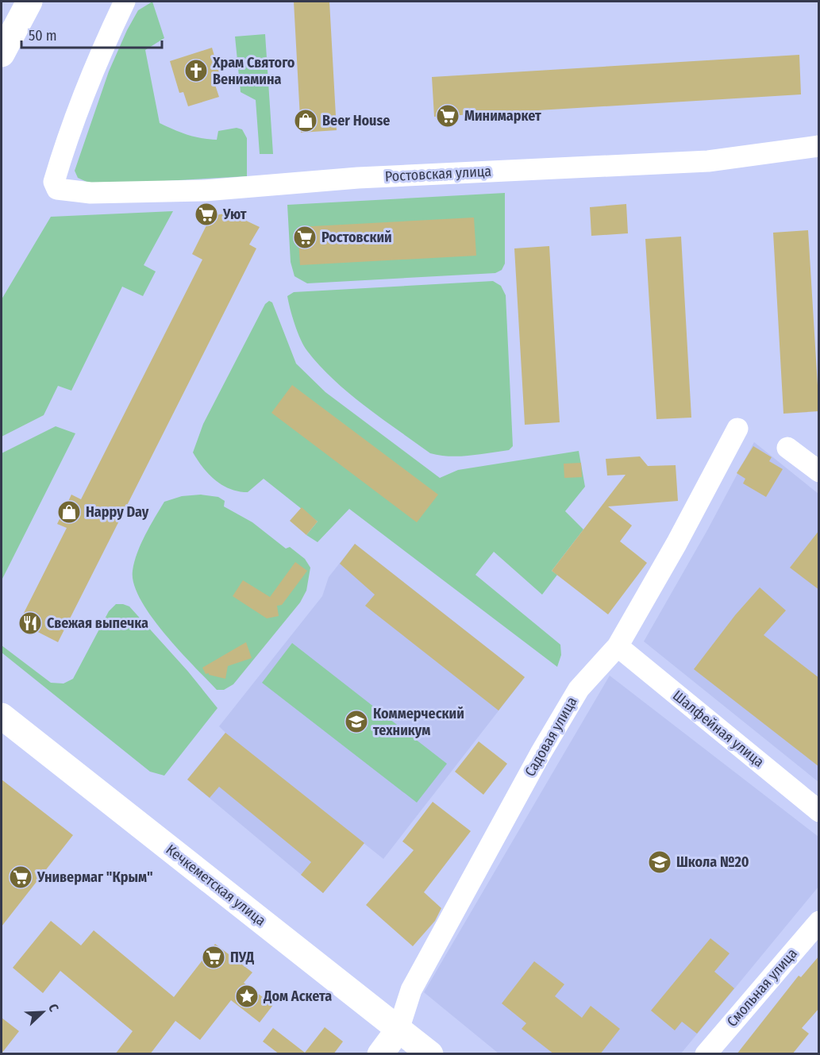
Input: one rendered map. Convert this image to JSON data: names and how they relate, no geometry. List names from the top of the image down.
{
  "streets": {
    "main road": ["Садовая улица", "Кечкеметская улица"],
    "street": ["Ростовская улица", "Шалфейная улица", "Смольная улица"]
  },
  "crossings": [
    ["Шалфейная улица", "Садовая улица"],
    ["Садовая улица", "Кечкеметская улица"]
  ],
  "places": {
    "church": ["Храм Святого Вениамина"],
    "supermarket": [
      "Минимаркет",
      "Уют",
      "Ростовский",
      "Универмаг \"Крым\"",
      "ПУД"
    ],
    "shop": ["Beer House", "Happy Day"],
    "restaurant": ["Свежая выпечка"],
    "school or university": ["Коммерческий техникум", "Школа №20"],
    "place": ["Дом Аскета"]
  },
  "scale_bar": "50 m",
  "north": "top right"
}
